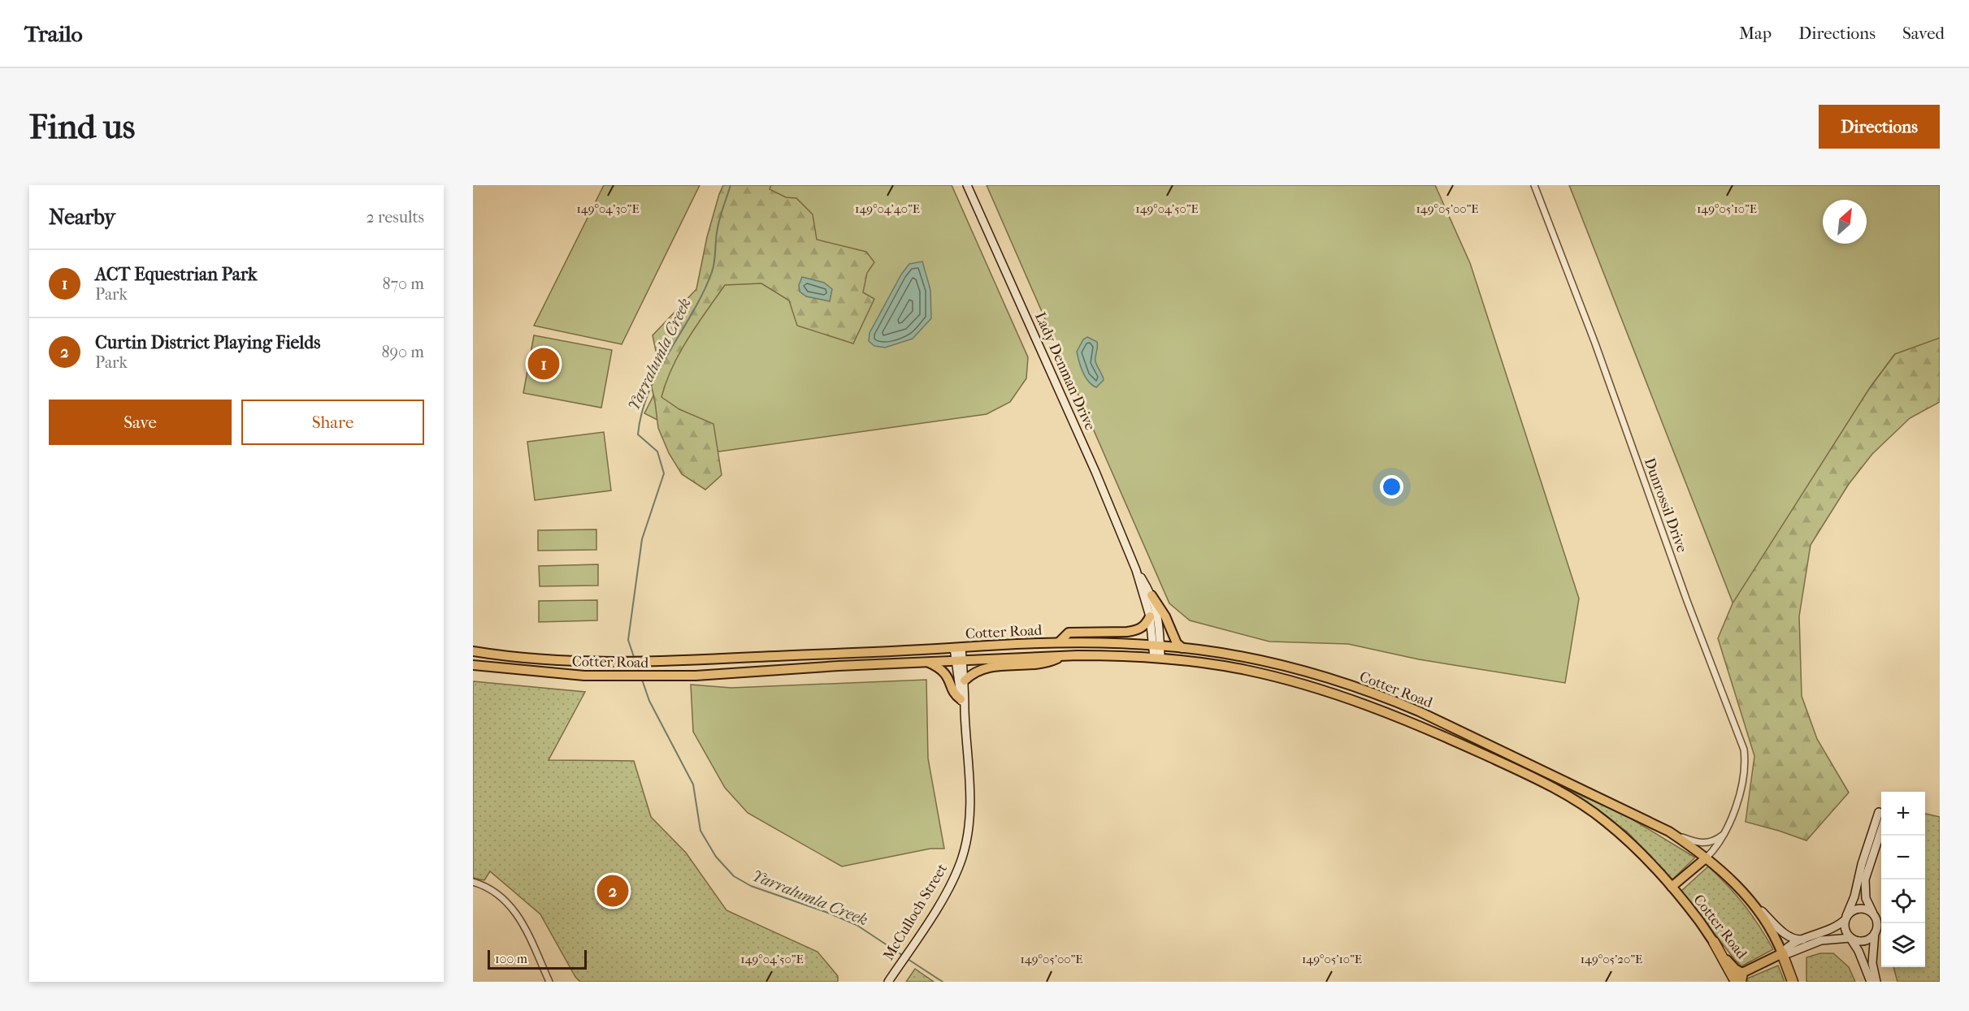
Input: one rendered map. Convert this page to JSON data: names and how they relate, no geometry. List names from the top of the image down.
{
  "streets": {
    "main road": ["Lady Denman Drive", "Cotter Road", "McCulloch Street"],
    "street": ["Dunrossil Drive"]
  },
  "crossings": [
    ["Lady Denman Drive", "Cotter Road"],
    ["Dunrossil Drive", "Cotter Road"],
    ["Cotter Road", "McCulloch Street"]
  ],
  "water": ["Yarralumla Creek"],
  "scale_bar": "100 m",
  "north": "top right",
  "page": {
    "header": "Trailo",
    "nav": ["Map", "Directions", "Saved"],
    "buttons": [
      "Directions",
      ["Save", "Share"]
    ],
    "title": "Find us",
    "heading": ["Nearby", "2 results"],
    "list": [
      {
        "mark": "1",
        "name": "ACT Equestrian Park",
        "note": "Park",
        "value": "870 m"
      },
      {
        "mark": "2",
        "name": "Curtin District Playing Fields",
        "note": "Park",
        "value": "890 m"
      }
    ],
    "pins": ["1", "2"],
    "map_buttons": ["+", "−"],
    "scale": "100 m"
  },
  "coordinates": [
    "149°04'30\"E",
    "149°04'40\"E",
    "149°04'50\"E",
    "149°05'00\"E",
    "149°05'10\"E",
    "149°05'20\"E"
  ]
}
